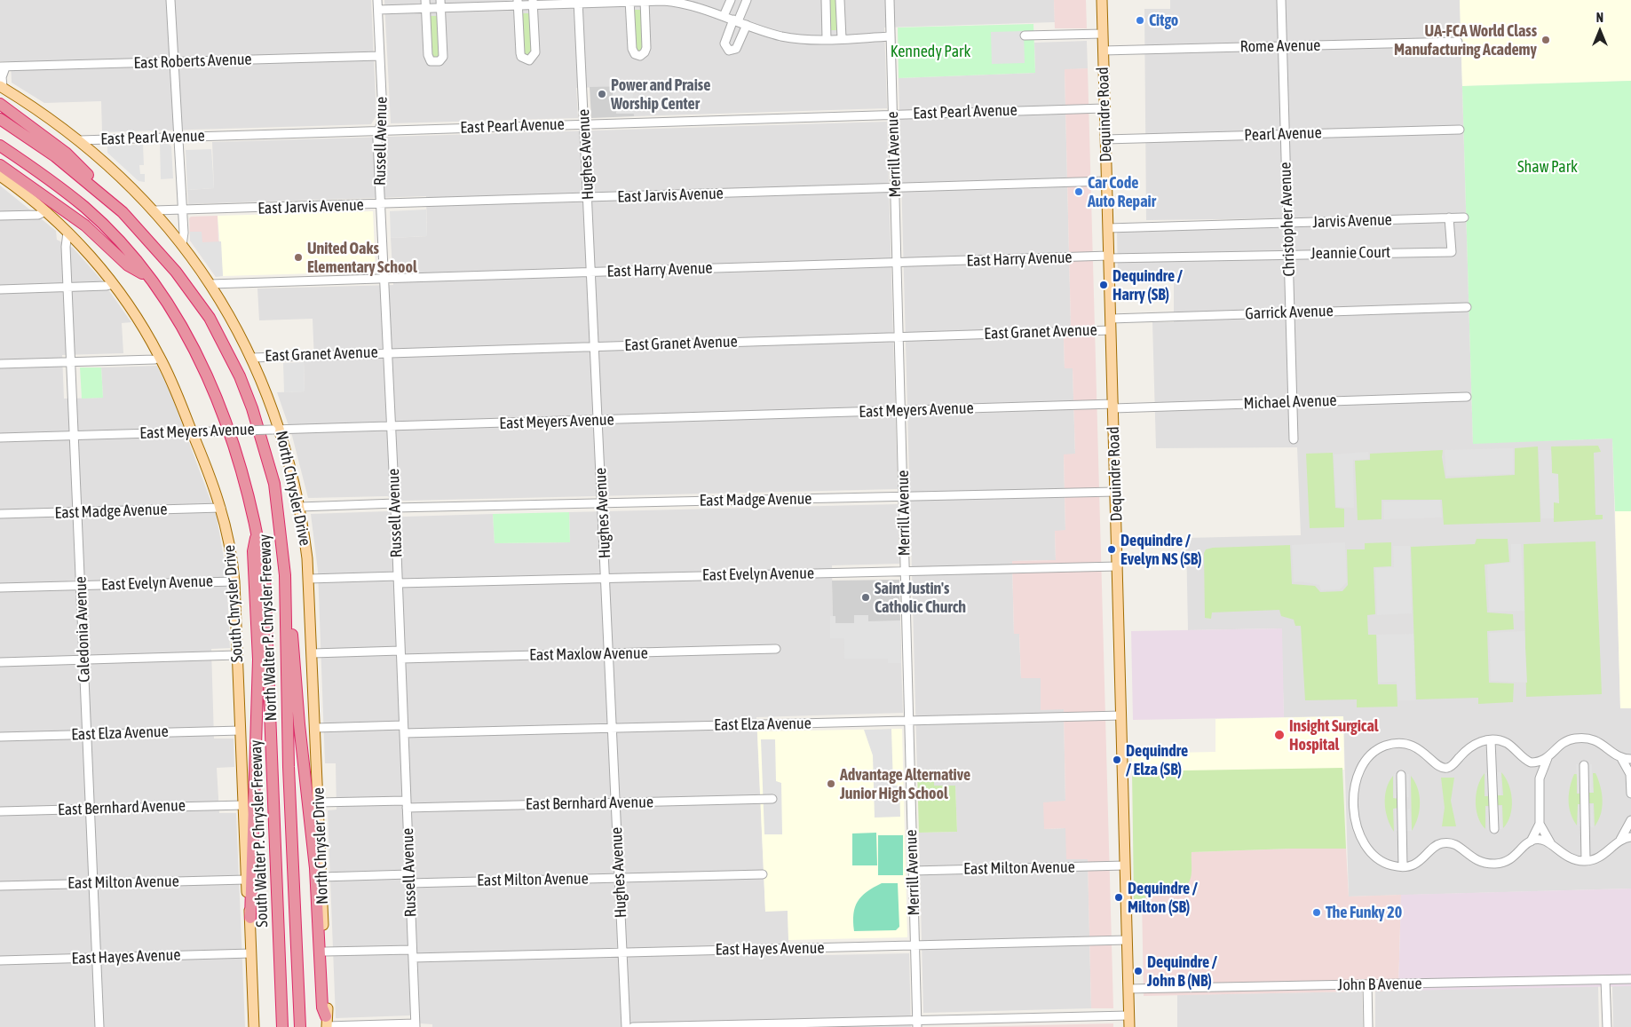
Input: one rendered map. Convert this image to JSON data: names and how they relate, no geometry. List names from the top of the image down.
{
  "streets": {
    "highway": ["North Walter P. Chrysler Freeway", "South Walter P. Chrysler Freeway"],
    "main road": ["Dequindre Road", "North Chrysler Drive", "South Chrysler Drive"],
    "street": [
      "Rome Avenue",
      "East Roberts Avenue",
      "East Pearl Avenue",
      "Pearl Avenue",
      "Russell Avenue",
      "Hughes Avenue",
      "Merrill Avenue",
      "East Jarvis Avenue",
      "Christopher Avenue",
      "Jarvis Avenue",
      "Jeannie Court",
      "East Harry Avenue",
      "Garrick Avenue",
      "East Granet Avenue",
      "Michael Avenue",
      "East Meyers Avenue",
      "East Madge Avenue",
      "East Evelyn Avenue",
      "Caledonia Avenue",
      "East Maxlow Avenue",
      "East Elza Avenue",
      "East Bernhard Avenue",
      "East Milton Avenue",
      "East Hayes Avenue",
      "John B Avenue"
    ]
  },
  "crossings": [
    ["Rome Avenue", "Dequindre Road"],
    ["Rome Avenue", "Christopher Avenue"],
    ["East Roberts Avenue", "Russell Avenue"],
    ["East Roberts Avenue", "North Chrysler Drive"],
    ["East Pearl Avenue", "Dequindre Road"],
    ["East Pearl Avenue", "Russell Avenue"],
    ["East Pearl Avenue", "Hughes Avenue"],
    ["East Pearl Avenue", "Merrill Avenue"],
    ["East Pearl Avenue", "North Chrysler Drive"],
    ["Dequindre Road", "Pearl Avenue"],
    ["Dequindre Road", "East Jarvis Avenue"],
    ["Dequindre Road", "Jarvis Avenue"],
    ["Dequindre Road", "Jeannie Court"],
    ["Dequindre Road", "East Harry Avenue"],
    ["Dequindre Road", "Garrick Avenue"],
    ["Dequindre Road", "East Granet Avenue"],
    ["Dequindre Road", "Michael Avenue"],
    ["Dequindre Road", "East Meyers Avenue"],
    ["Dequindre Road", "East Madge Avenue"],
    ["Dequindre Road", "East Evelyn Avenue"],
    ["Dequindre Road", "East Elza Avenue"],
    ["Dequindre Road", "East Milton Avenue"],
    ["Dequindre Road", "East Hayes Avenue"],
    ["Dequindre Road", "John B Avenue"],
    ["Pearl Avenue", "Christopher Avenue"],
    ["Russell Avenue", "East Jarvis Avenue"],
    ["Russell Avenue", "East Harry Avenue"],
    ["Russell Avenue", "East Granet Avenue"],
    ["Russell Avenue", "East Meyers Avenue"],
    ["Russell Avenue", "East Madge Avenue"],
    ["Russell Avenue", "East Evelyn Avenue"],
    ["Russell Avenue", "East Maxlow Avenue"],
    ["Russell Avenue", "East Elza Avenue"],
    ["Russell Avenue", "East Bernhard Avenue"],
    ["Russell Avenue", "East Milton Avenue"],
    ["Russell Avenue", "East Hayes Avenue"],
    ["Hughes Avenue", "East Jarvis Avenue"],
    ["Hughes Avenue", "East Harry Avenue"],
    ["Hughes Avenue", "East Granet Avenue"],
    ["Hughes Avenue", "East Meyers Avenue"],
    ["Hughes Avenue", "East Madge Avenue"],
    ["Hughes Avenue", "East Evelyn Avenue"],
    ["Hughes Avenue", "East Maxlow Avenue"],
    ["Hughes Avenue", "East Elza Avenue"],
    ["Hughes Avenue", "East Bernhard Avenue"],
    ["Hughes Avenue", "East Milton Avenue"],
    ["Hughes Avenue", "East Hayes Avenue"],
    ["Merrill Avenue", "East Jarvis Avenue"],
    ["Merrill Avenue", "East Harry Avenue"],
    ["Merrill Avenue", "East Granet Avenue"],
    ["Merrill Avenue", "East Meyers Avenue"],
    ["Merrill Avenue", "East Madge Avenue"],
    ["Merrill Avenue", "East Evelyn Avenue"],
    ["Merrill Avenue", "East Elza Avenue"],
    ["Merrill Avenue", "East Milton Avenue"],
    ["Merrill Avenue", "East Hayes Avenue"],
    ["East Jarvis Avenue", "North Chrysler Drive"],
    ["Christopher Avenue", "Jarvis Avenue"],
    ["Christopher Avenue", "Jeannie Court"],
    ["Christopher Avenue", "Garrick Avenue"],
    ["Christopher Avenue", "Michael Avenue"],
    ["Jarvis Avenue", "Jeannie Court"],
    ["Jeannie Court", "East Harry Avenue"],
    ["East Harry Avenue", "North Chrysler Drive"],
    ["East Granet Avenue", "North Chrysler Drive"],
    ["Michael Avenue", "East Meyers Avenue"],
    ["East Meyers Avenue", "North Chrysler Drive"],
    ["East Meyers Avenue", "South Chrysler Drive"],
    ["East Meyers Avenue", "Caledonia Avenue"],
    ["North Chrysler Drive", "East Madge Avenue"],
    ["North Chrysler Drive", "East Evelyn Avenue"],
    ["North Chrysler Drive", "East Maxlow Avenue"],
    ["North Chrysler Drive", "East Elza Avenue"],
    ["North Chrysler Drive", "East Bernhard Avenue"],
    ["North Chrysler Drive", "East Milton Avenue"],
    ["North Chrysler Drive", "East Hayes Avenue"],
    ["East Madge Avenue", "South Chrysler Drive"],
    ["East Madge Avenue", "Caledonia Avenue"],
    ["East Evelyn Avenue", "South Chrysler Drive"],
    ["East Evelyn Avenue", "Caledonia Avenue"],
    ["South Chrysler Drive", "Caledonia Avenue"],
    ["South Chrysler Drive", "East Elza Avenue"],
    ["South Chrysler Drive", "East Bernhard Avenue"],
    ["South Chrysler Drive", "East Milton Avenue"],
    ["South Chrysler Drive", "East Hayes Avenue"],
    ["Caledonia Avenue", "East Elza Avenue"],
    ["Caledonia Avenue", "East Bernhard Avenue"],
    ["Caledonia Avenue", "East Milton Avenue"],
    ["Caledonia Avenue", "East Hayes Avenue"]
  ],
  "parks": ["Kennedy Park", "Shaw Park"],
  "places": [
    "Citgo",
    "UA-FCA World Class Manufacturing Academy",
    "Power and Praise Worship Center",
    "Car Code Auto Repair",
    "United Oaks Elementary School",
    "Dequindre / Harry (SB)",
    "Dequindre / Evelyn NS (SB)",
    "Saint Justin's Catholic Church",
    "Insight Surgical Hospital",
    "Dequindre / Elza (SB)",
    "Advantage Alternative Junior High School",
    "Dequindre / Milton (SB)",
    "The Funky 20",
    "Dequindre / John B (NB)"
  ],
  "north": "top"
}
